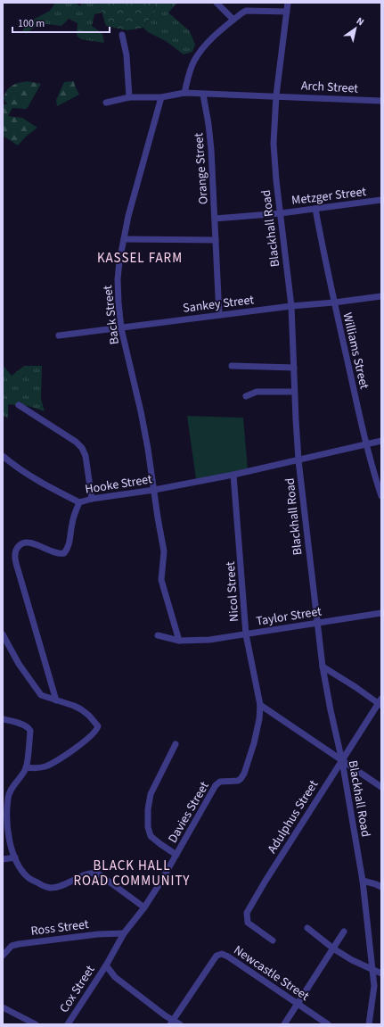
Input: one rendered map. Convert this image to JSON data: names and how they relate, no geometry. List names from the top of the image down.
{
  "streets": {
    "street": [
      "Arch Street",
      "Orange Street",
      "Metzger Street",
      "Blackhall Road",
      "Sankey Street",
      "Back Street",
      "Williams Street",
      "Hooke Street",
      "Nicol Street",
      "Taylor Street",
      "Davies Street",
      "Adulphus Street",
      "Ross Street",
      "Newcastle Street",
      "Cox Street"
    ]
  },
  "crossings": [
    ["Arch Street", "Blackhall Road"],
    ["Orange Street", "Metzger Street"],
    ["Orange Street", "Sankey Street"],
    ["Metzger Street", "Blackhall Road"],
    ["Metzger Street", "Williams Street"],
    ["Blackhall Road", "Sankey Street"],
    ["Blackhall Road", "Hooke Street"],
    ["Blackhall Road", "Taylor Street"],
    ["Blackhall Road", "Adulphus Street"],
    ["Sankey Street", "Back Street"],
    ["Sankey Street", "Williams Street"],
    ["Back Street", "Hooke Street"],
    ["Back Street", "Taylor Street"],
    ["Williams Street", "Hooke Street"],
    ["Hooke Street", "Nicol Street"],
    ["Nicol Street", "Taylor Street"],
    ["Nicol Street", "Davies Street"],
    ["Davies Street", "Ross Street"],
    ["Davies Street", "Cox Street"]
  ],
  "districts": ["KASSEL FARM", "BLACK HALL ROAD COMMUNITY"],
  "scale_bar": "100 m",
  "north": "top right"
}
